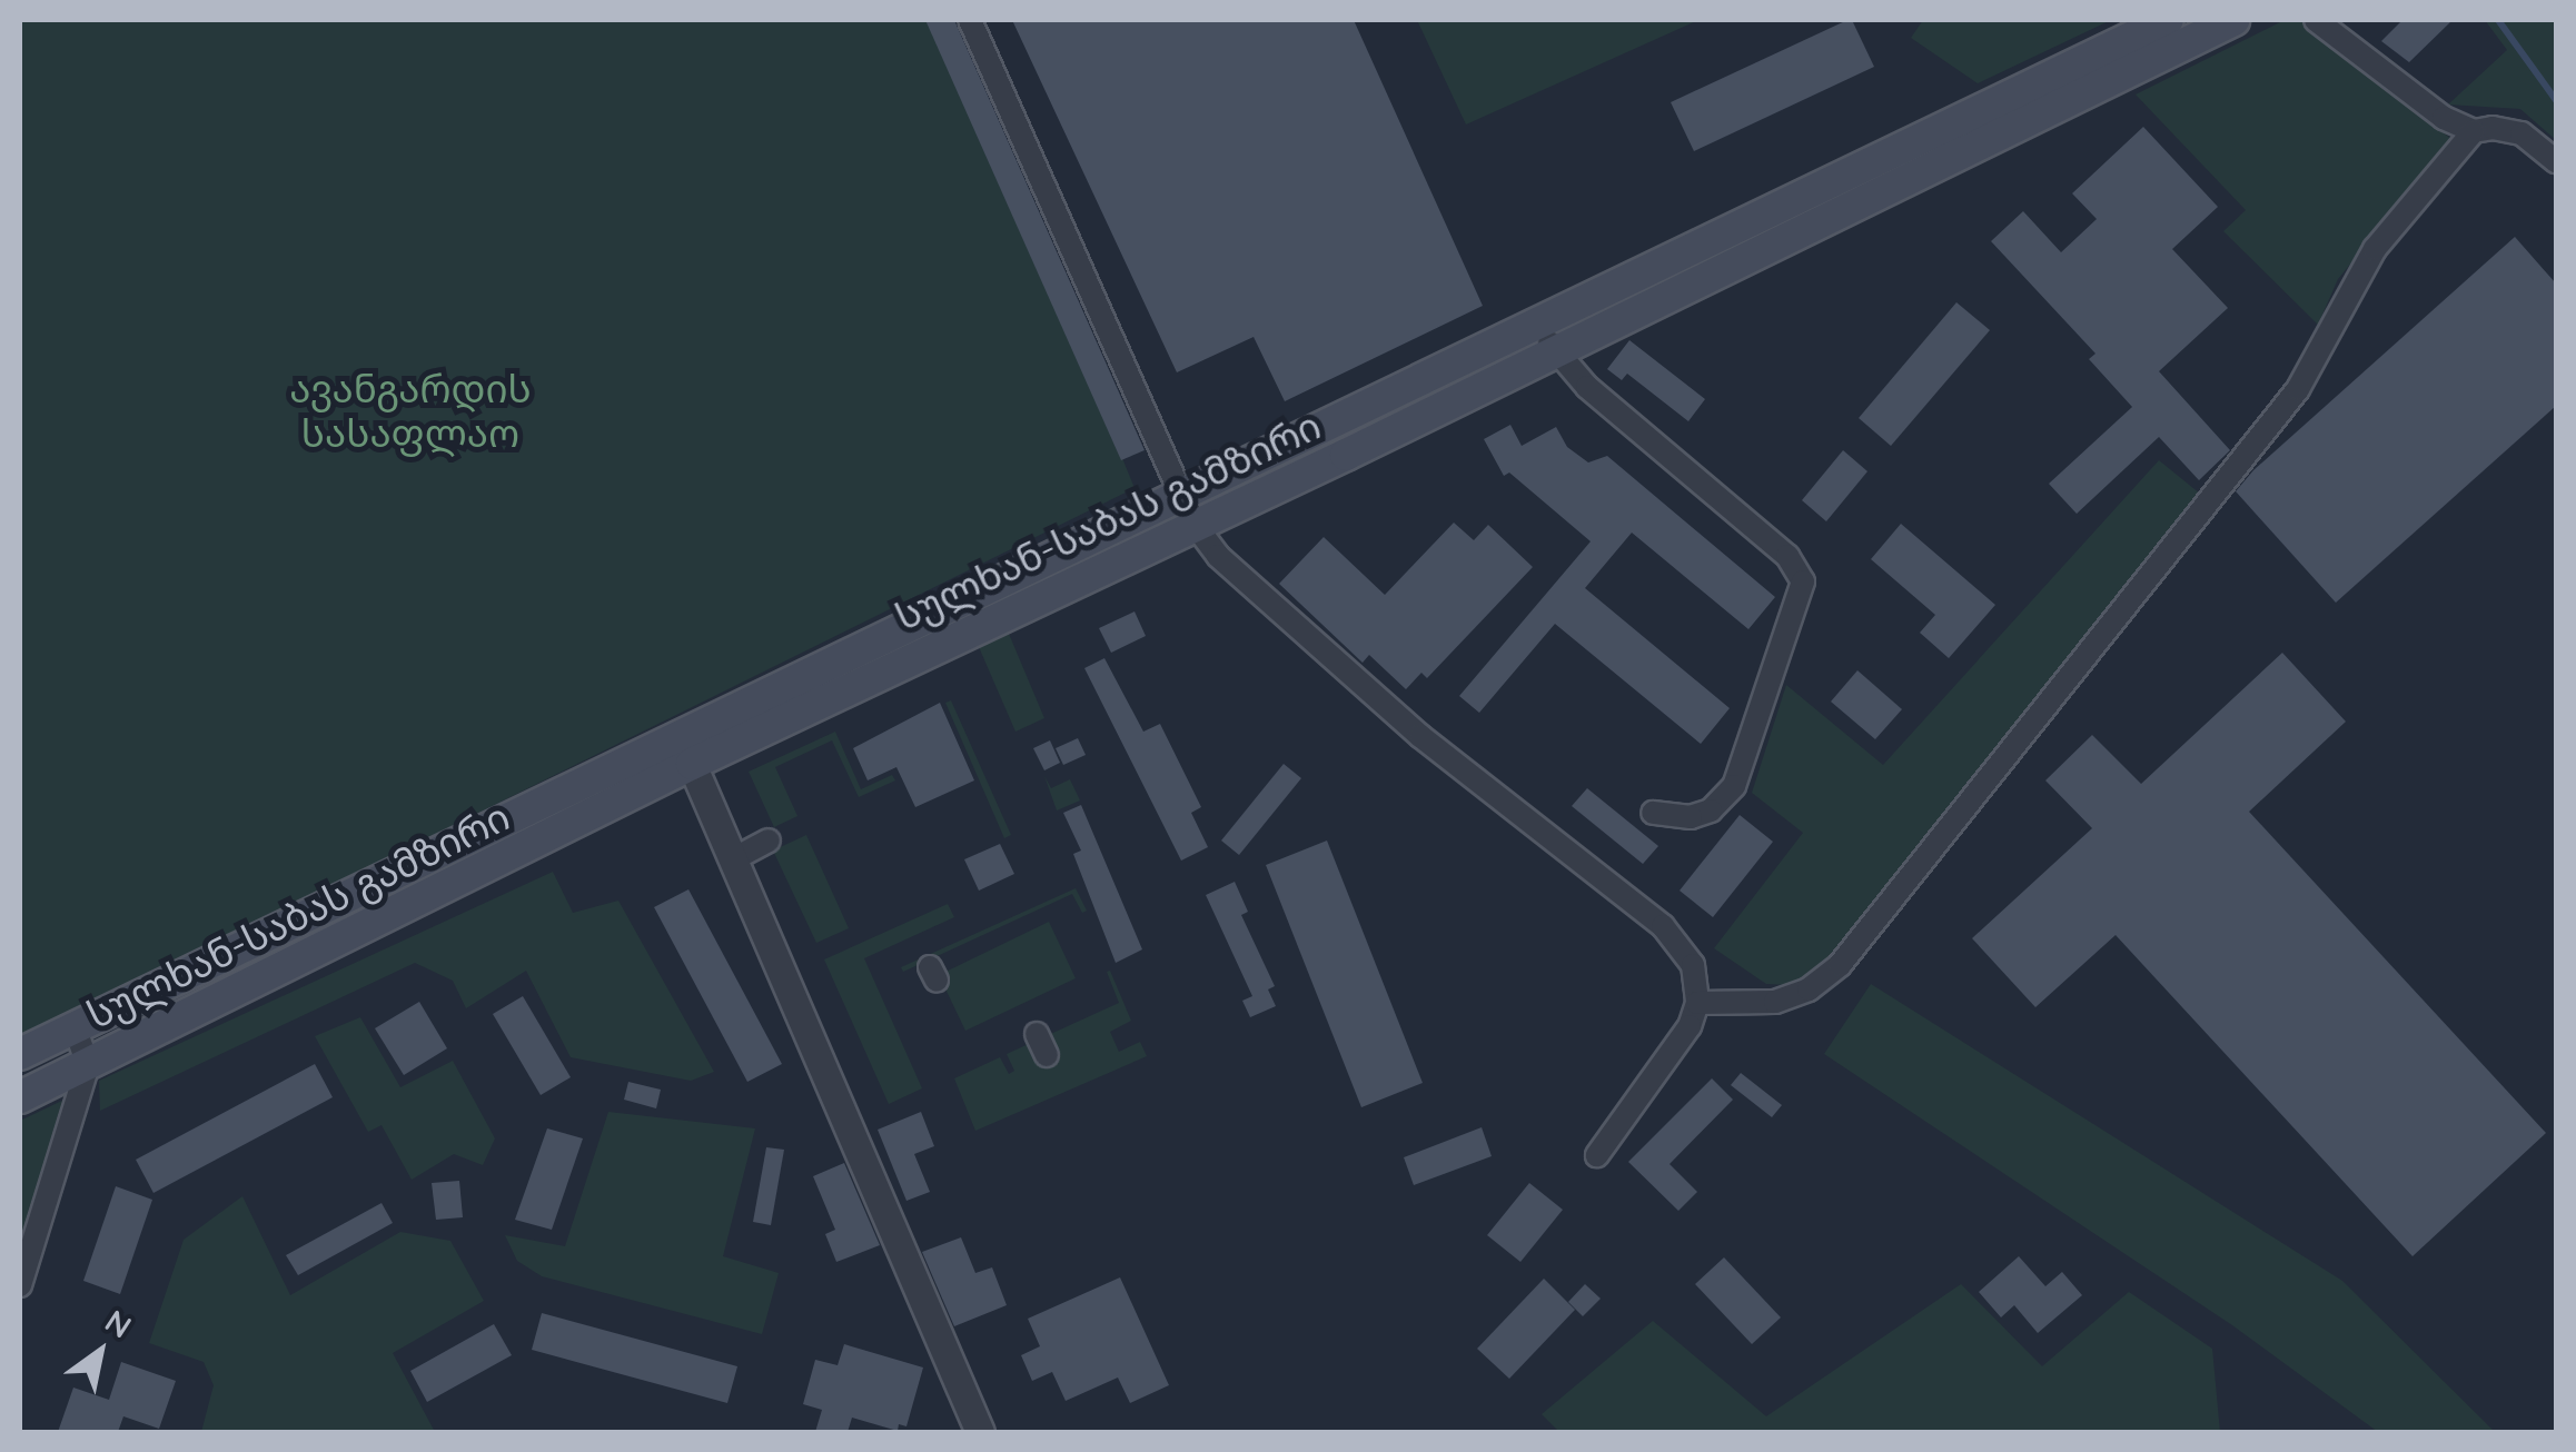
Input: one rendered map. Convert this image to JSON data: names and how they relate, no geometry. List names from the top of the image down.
{
  "streets": {
    "main road": ["სულხან-საბას გამზირი"]
  },
  "parks": ["ავანგარდის სასაფლაო"],
  "north": "top right"
}
